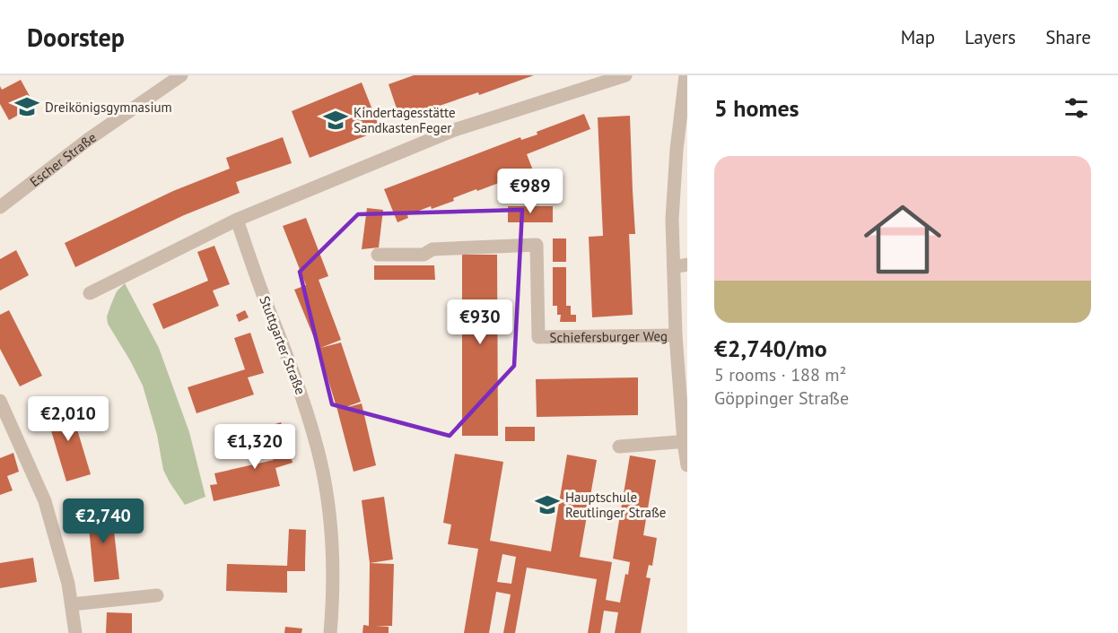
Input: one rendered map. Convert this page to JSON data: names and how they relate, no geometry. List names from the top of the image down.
{
  "streets": {
    "street": ["Escher Straße", "Schiefersburger Weg", "Stuttgarter Straße"]
  },
  "places": {
    "school or university": ["Dreikönigsgymnasium", "Kindertagesstätte SandkastenFeger", "Hauptschule Reutlinger Straße"]
  },
  "page": {
    "header": "Doorstep",
    "nav": ["Map", "Layers", "Share"],
    "heading": "5 homes",
    "list": [
      {
        "name": "€2,740/mo",
        "note": "5 rooms · 188 m² · Göppinger Straße"
      }
    ],
    "price": [
      "€989",
      "€930",
      "€2,010",
      "€1,320",
      "€2,740"
    ]
  }
}
